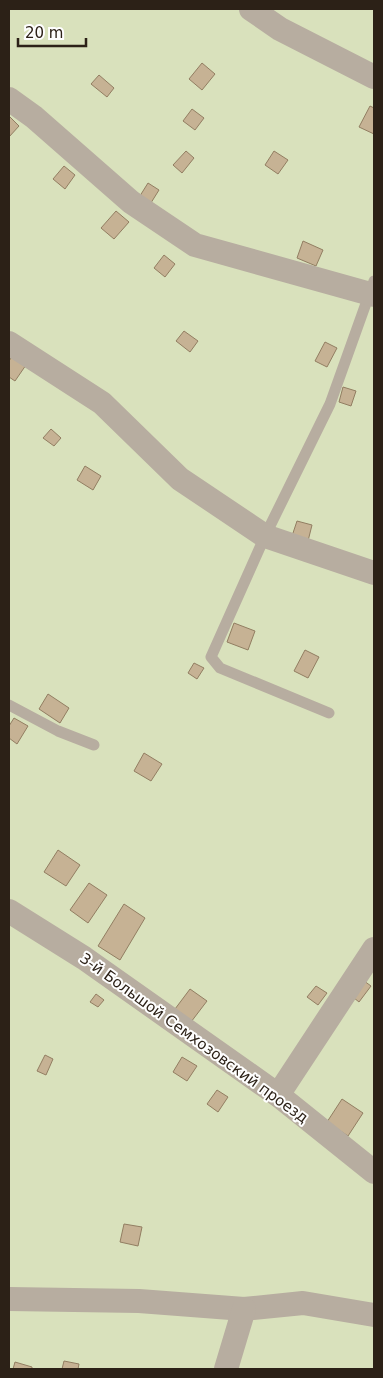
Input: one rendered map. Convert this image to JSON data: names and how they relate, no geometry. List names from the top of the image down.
{
  "streets": {
    "street": ["3-й Большой Семхозовский проезд"]
  },
  "scale_bar": "20 m"
}
